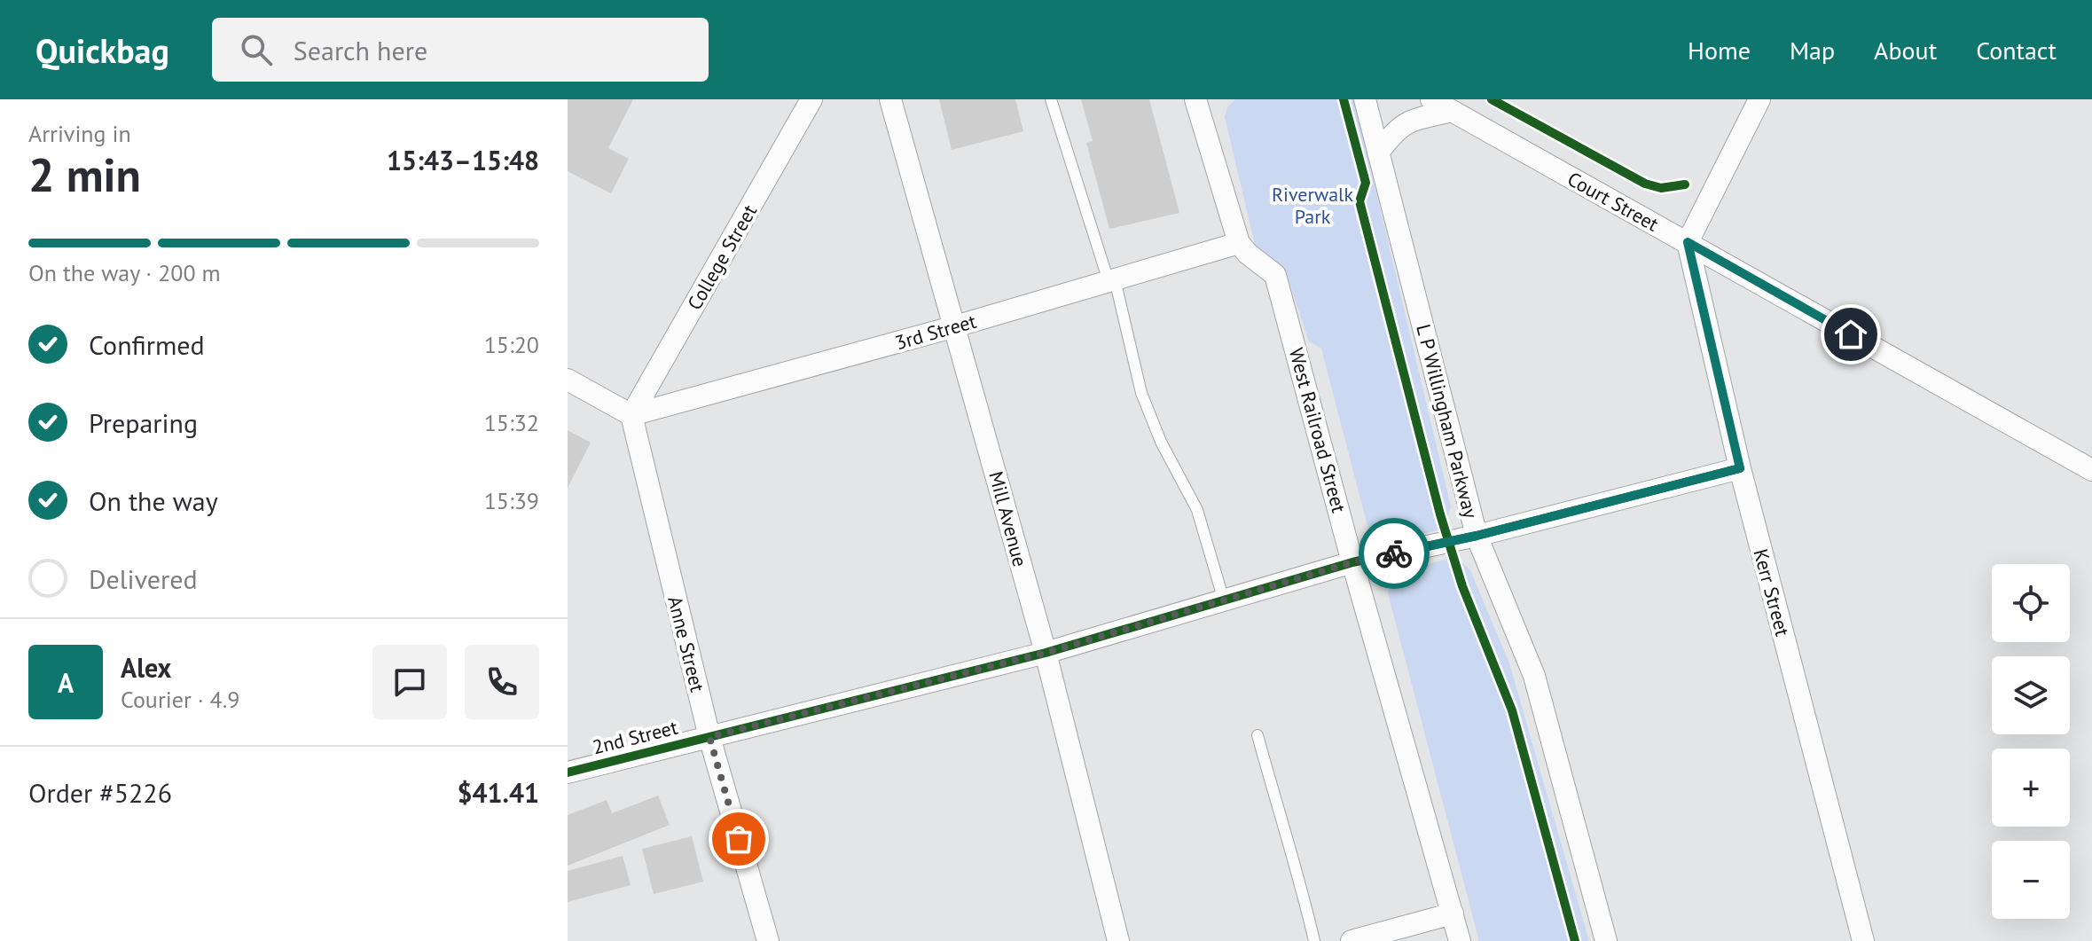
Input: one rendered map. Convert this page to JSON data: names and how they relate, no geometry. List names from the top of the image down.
{
  "streets": {
    "street": [
      "Court Street",
      "College Street",
      "3rd Street",
      "L P Willingham Parkway",
      "West Railroad Street",
      "Mill Avenue",
      "Kerr Street",
      "Anne Street",
      "2nd Street"
    ]
  },
  "crossings": [
    ["Court Street", "Kerr Street"],
    ["College Street", "3rd Street"],
    ["College Street", "Anne Street"],
    ["3rd Street", "West Railroad Street"],
    ["3rd Street", "Mill Avenue"],
    ["3rd Street", "Anne Street"],
    ["L P Willingham Parkway", "2nd Street"],
    ["West Railroad Street", "2nd Street"],
    ["Mill Avenue", "2nd Street"],
    ["Kerr Street", "2nd Street"],
    ["Anne Street", "2nd Street"]
  ],
  "parks": ["Riverwalk Park"],
  "page": {
    "header": "Quickbag",
    "search": "Search here",
    "nav": [
      "Home",
      "Map",
      "About",
      "Contact"
    ],
    "heading": ["2 min", "Arriving in", "15:43–15:48"],
    "panel": [
      "Alex",
      "Courier · 4.9",
      "Order #5226",
      "$41.41"
    ],
    "bar": "On the way · 200 m",
    "list": [
      ["Confirmed", "15:20"],
      ["Preparing", "15:32"],
      ["On the way", "15:39"],
      "Delivered"
    ],
    "map_buttons": ["+", "−"],
    "round": "A"
  }
}
